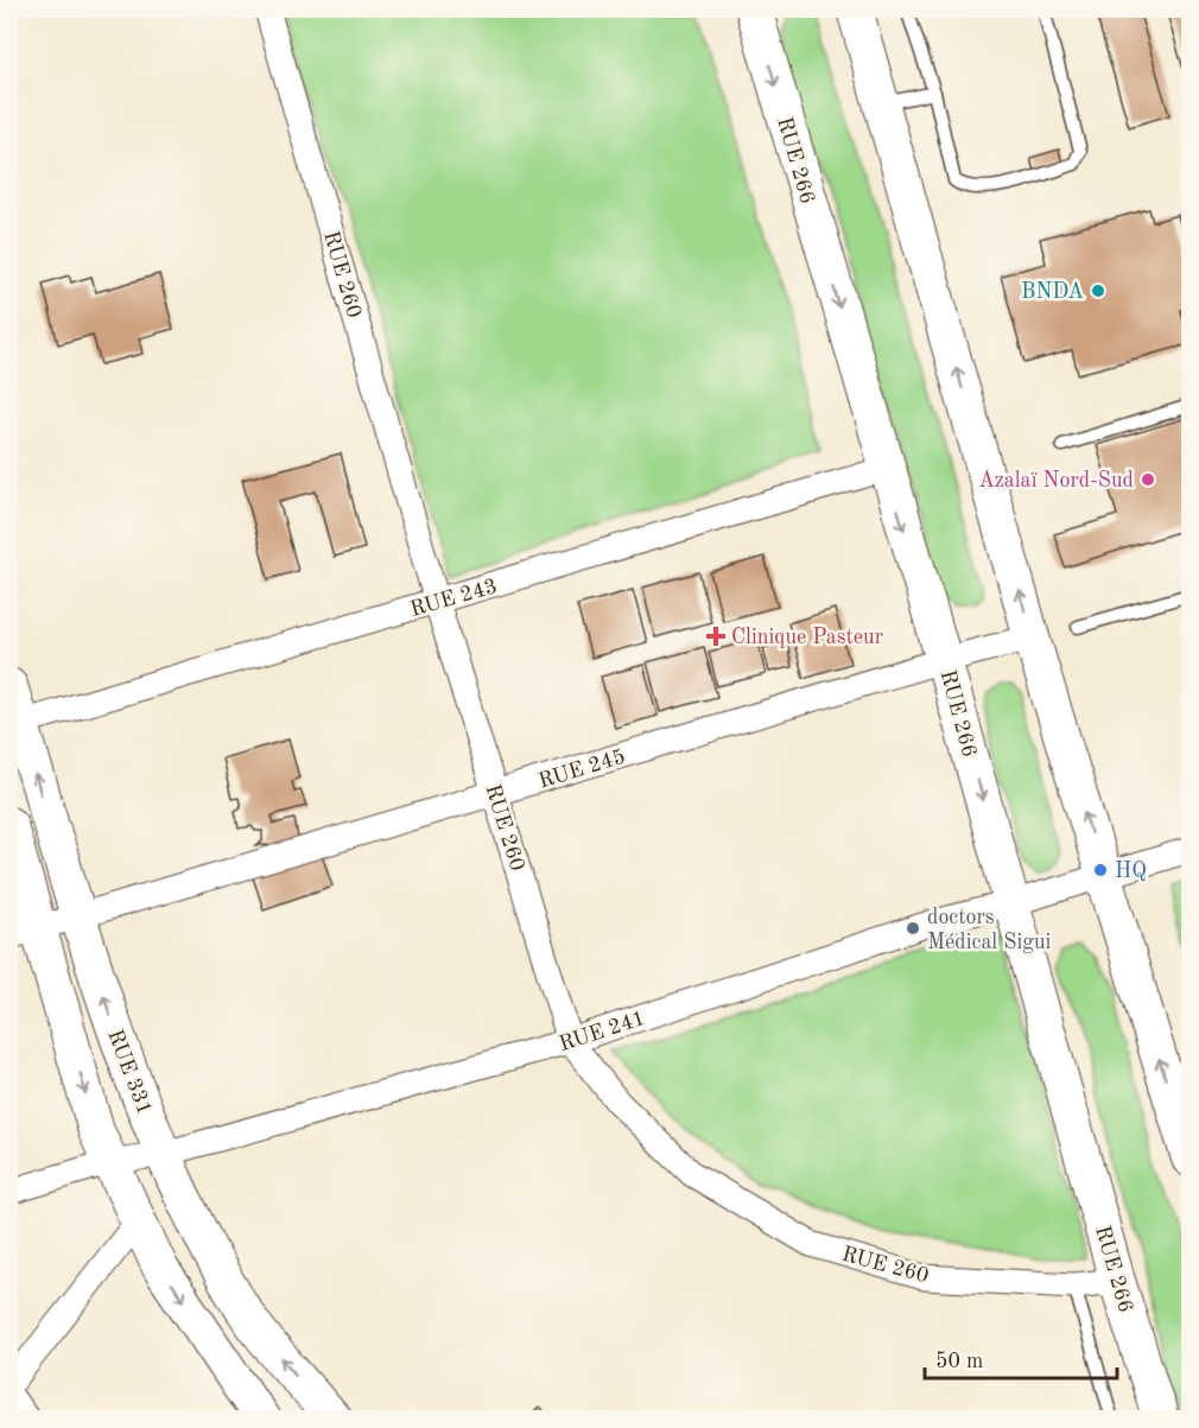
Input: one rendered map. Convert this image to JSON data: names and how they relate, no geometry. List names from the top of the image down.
{
  "streets": {
    "main road": ["RUE 266", "RUE 331"],
    "street": [
      "RUE 260",
      "RUE 243",
      "RUE 245",
      "RUE 241"
    ]
  },
  "crossings": [
    ["RUE 266", "RUE 260"],
    ["RUE 266", "RUE 243"],
    ["RUE 266", "RUE 245"],
    ["RUE 266", "RUE 241"],
    ["RUE 260", "RUE 243"],
    ["RUE 260", "RUE 245"],
    ["RUE 260", "RUE 241"],
    ["RUE 243", "RUE 331"],
    ["RUE 245", "RUE 331"],
    ["RUE 241", "RUE 331"]
  ],
  "places": {
    "other": [
      "BNDA",
      "Azalaï Nord-Sud",
      "HQ",
      "doctors Médical Sigui"
    ],
    "health": ["Clinique Pasteur"]
  },
  "scale_bar": "50 m"
}
